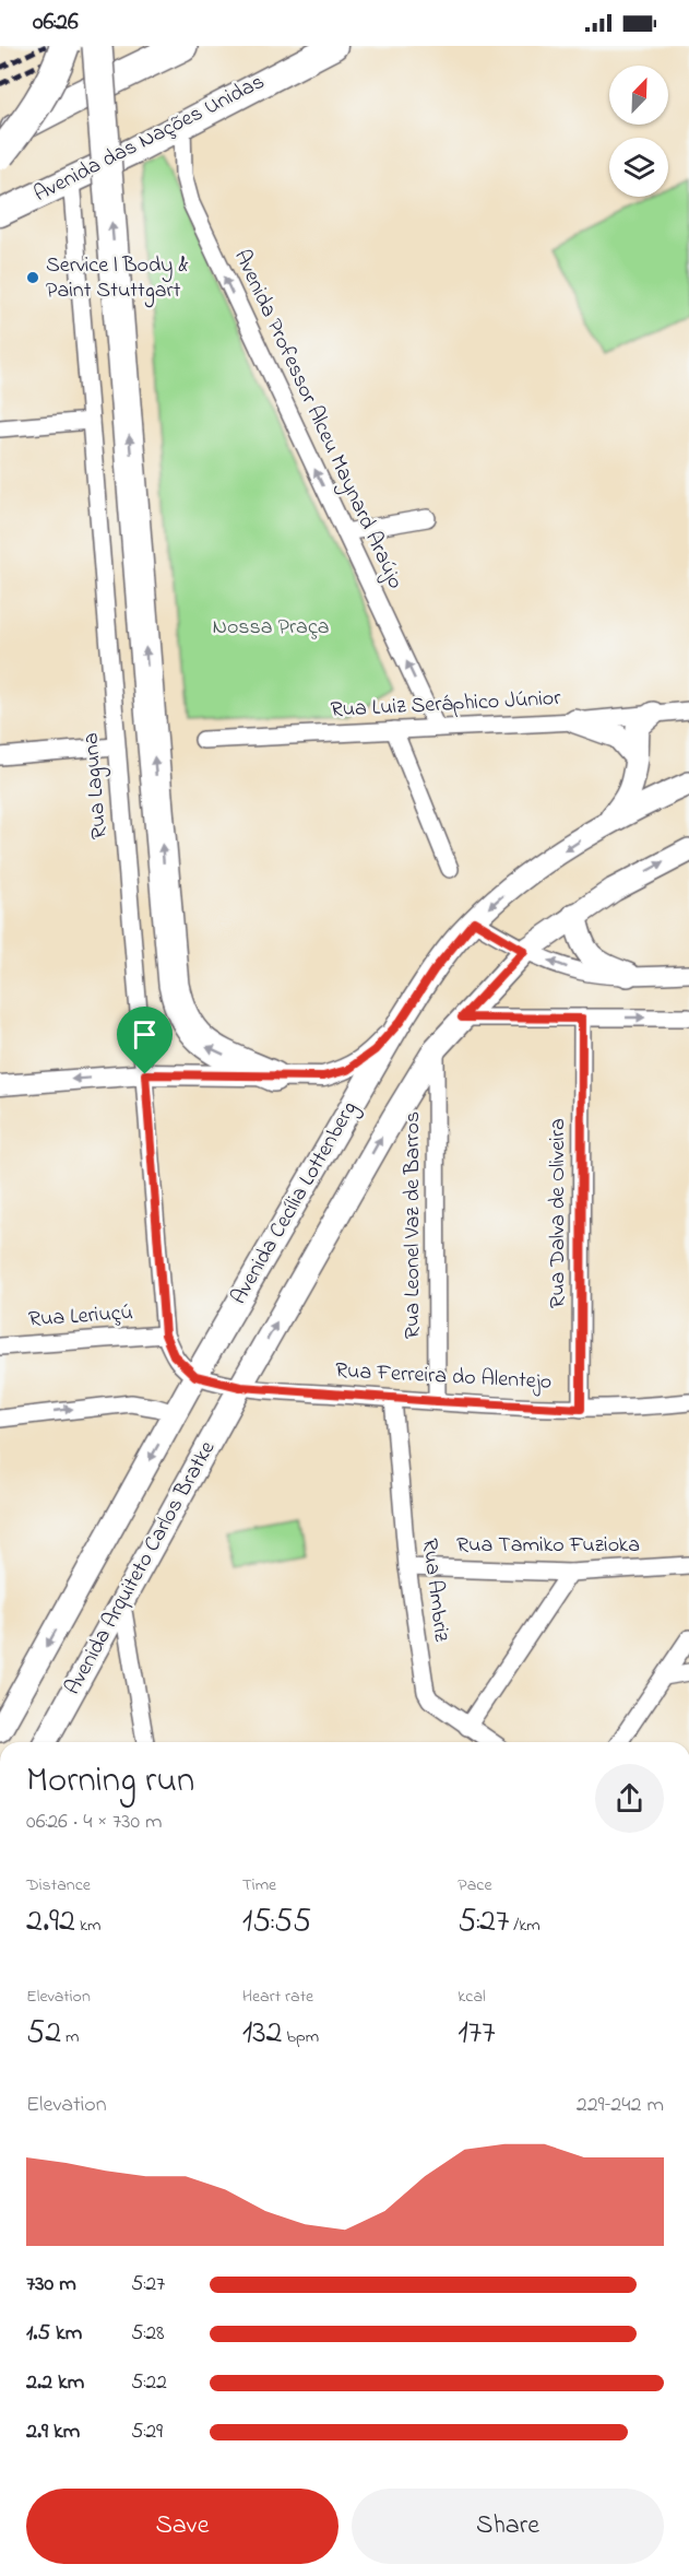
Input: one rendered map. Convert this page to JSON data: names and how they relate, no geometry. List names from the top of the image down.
{
  "streets": {
    "highway": ["Avenida das Nações Unidas"],
    "main road": ["Avenida Cecília Lottenberg", "Avenida Arquiteto Carlos Bratke"],
    "street": [
      "Avenida Professor Alceu Maynard Araújo",
      "Rua Luiz Seráphico Júnior",
      "Rua Laguna",
      "Rua Dalva de Oliveira",
      "Rua Leonel Vaz de Barros",
      "Rua Leriuçú",
      "Rua Ferreira do Alentejo",
      "Rua Tamiko Fuzioka",
      "Rua Ambriz"
    ]
  },
  "crossings": [
    ["Avenida das Nações Unidas", "Avenida Professor Alceu Maynard Araújo"],
    ["Avenida das Nações Unidas", "Rua Laguna"],
    ["Avenida Professor Alceu Maynard Araújo", "Rua Luiz Seráphico Júnior"],
    ["Rua Laguna", "Avenida Cecília Lottenberg"],
    ["Rua Laguna", "Rua Leriuçú"],
    ["Rua Laguna", "Rua Ferreira do Alentejo"],
    ["Rua Laguna", "Avenida Arquiteto Carlos Bratke"],
    ["Avenida Cecília Lottenberg", "Rua Leonel Vaz de Barros"],
    ["Avenida Cecília Lottenberg", "Rua Ferreira do Alentejo"],
    ["Avenida Cecília Lottenberg", "Avenida Arquiteto Carlos Bratke"],
    ["Rua Dalva de Oliveira", "Rua Ferreira do Alentejo"],
    ["Rua Leonel Vaz de Barros", "Rua Ferreira do Alentejo"],
    ["Rua Ferreira do Alentejo", "Avenida Arquiteto Carlos Bratke"],
    ["Rua Ferreira do Alentejo", "Rua Ambriz"],
    ["Rua Tamiko Fuzioka", "Rua Ambriz"]
  ],
  "one_way": ["Avenida Professor Alceu Maynard Araújo"],
  "parks": ["Nossa Praça"],
  "places": ["Service | Body & Paint Stuttgart"],
  "north": "top right",
  "page": {
    "status": "06:26",
    "heading": ["Morning run", "06:26 · 4 × 730 m"],
    "stats": [
      ["Distance", "2.92 km"],
      ["Time", "15:55"],
      ["Pace", "5:27 /km"],
      ["Elevation", "52 m"],
      ["Heart rate", "132 bpm"],
      ["kcal", "177"]
    ],
    "chart": ["Elevation", "229–242 m"],
    "list": [
      {
        "name": "730 m",
        "note": "5:27"
      },
      {
        "name": "1.5 km",
        "note": "5:28"
      },
      {
        "name": "2.2 km",
        "note": "5:22"
      },
      {
        "name": "2.9 km",
        "note": "5:29"
      }
    ],
    "buttons": ["Save", "Share"]
  }
}
